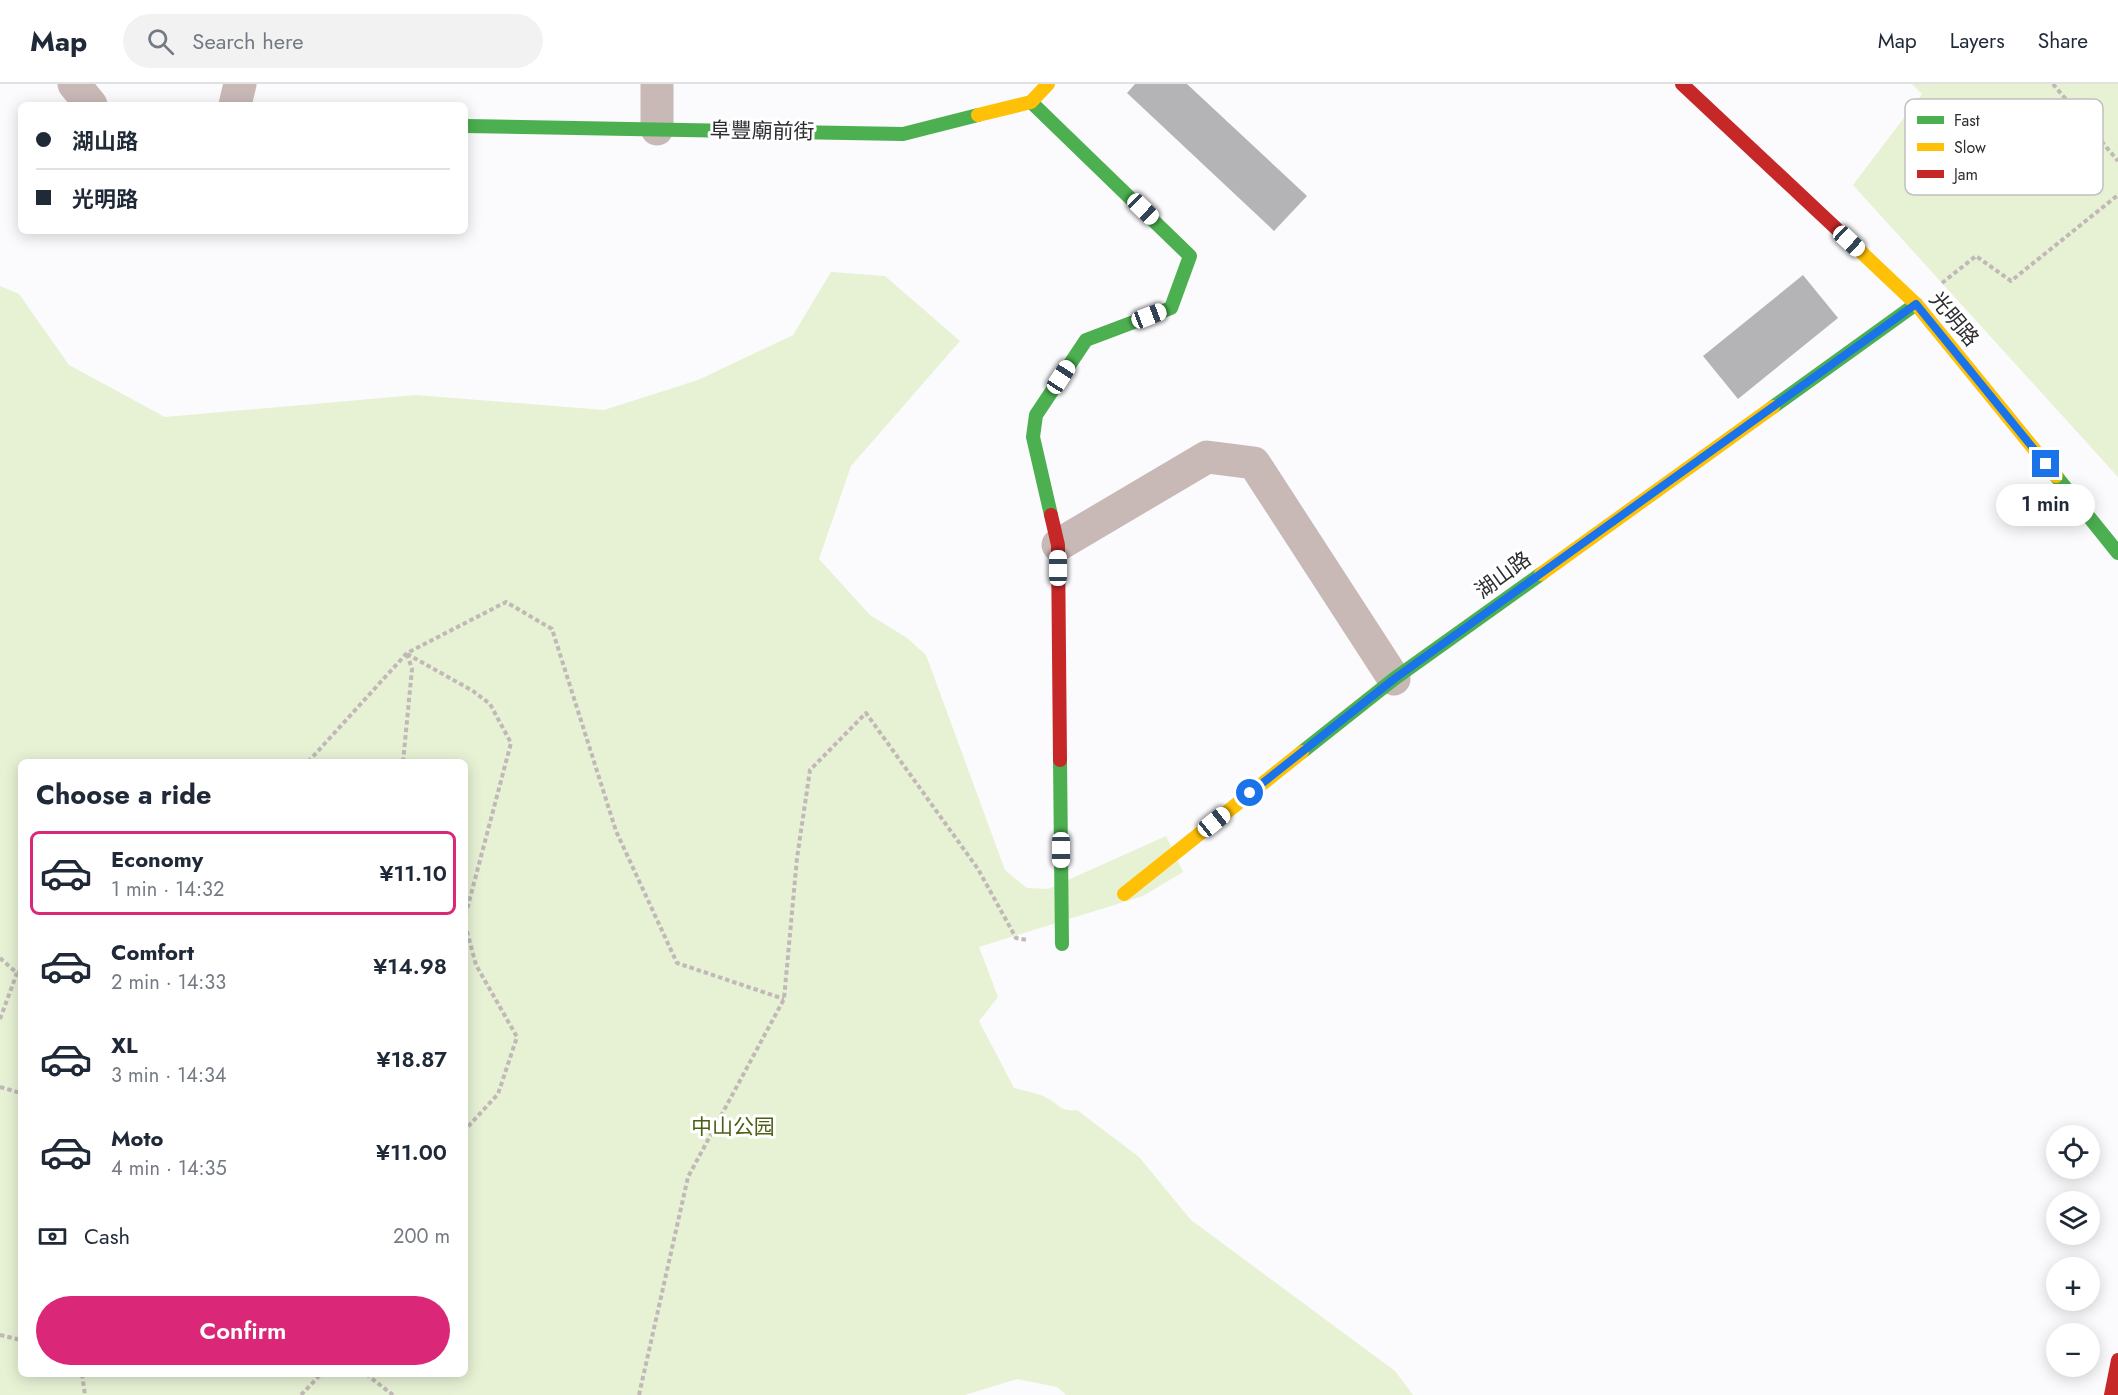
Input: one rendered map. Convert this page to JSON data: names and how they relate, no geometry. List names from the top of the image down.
{
  "streets": {
    "street": ["阜豐廟前街", "光明路", "湖山路"]
  },
  "crossings": [
    ["光明路", "湖山路"]
  ],
  "parks": ["中山公园"],
  "legend": ["Fast", "Slow", "Jam"],
  "page": {
    "header": "Map",
    "search": "Search here",
    "nav": ["Map", "Layers", "Share"],
    "banner": ["湖山路", "光明路"],
    "bubble": "1 min",
    "heading": "Choose a ride",
    "list": [
      {
        "name": "Economy",
        "note": "1 min · 14:32",
        "value": "¥11.10"
      },
      {
        "name": "Comfort",
        "note": "2 min · 14:33",
        "value": "¥14.98"
      },
      {
        "name": "XL",
        "note": "3 min · 14:34",
        "value": "¥18.87"
      },
      {
        "name": "Moto",
        "note": "4 min · 14:35",
        "value": "¥11.00"
      }
    ],
    "map_buttons": ["+", "−"],
    "pay": ["Cash", "200 m"],
    "buttons": "Confirm"
  }
}
